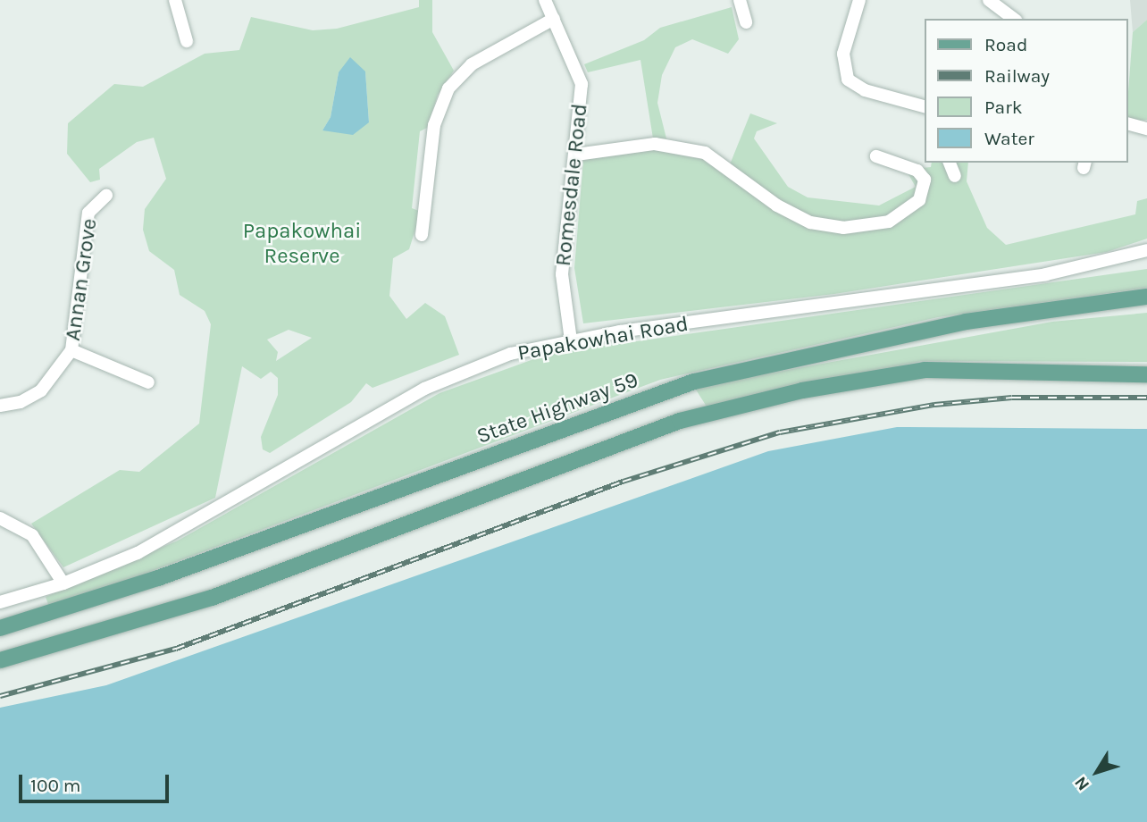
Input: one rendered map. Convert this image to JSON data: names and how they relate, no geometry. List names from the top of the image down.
{
  "streets": {
    "main road": ["State Highway 59"],
    "street": ["Romesdale Road", "Annan Grove", "Papakowhai Road"]
  },
  "crossings": [
    ["Romesdale Road", "Papakowhai Road"]
  ],
  "parks": ["Papakowhai Reserve"],
  "legend": [
    "Road",
    "Railway",
    "Park",
    "Water"
  ],
  "scale_bar": "100 m",
  "north": "bottom left"
}
